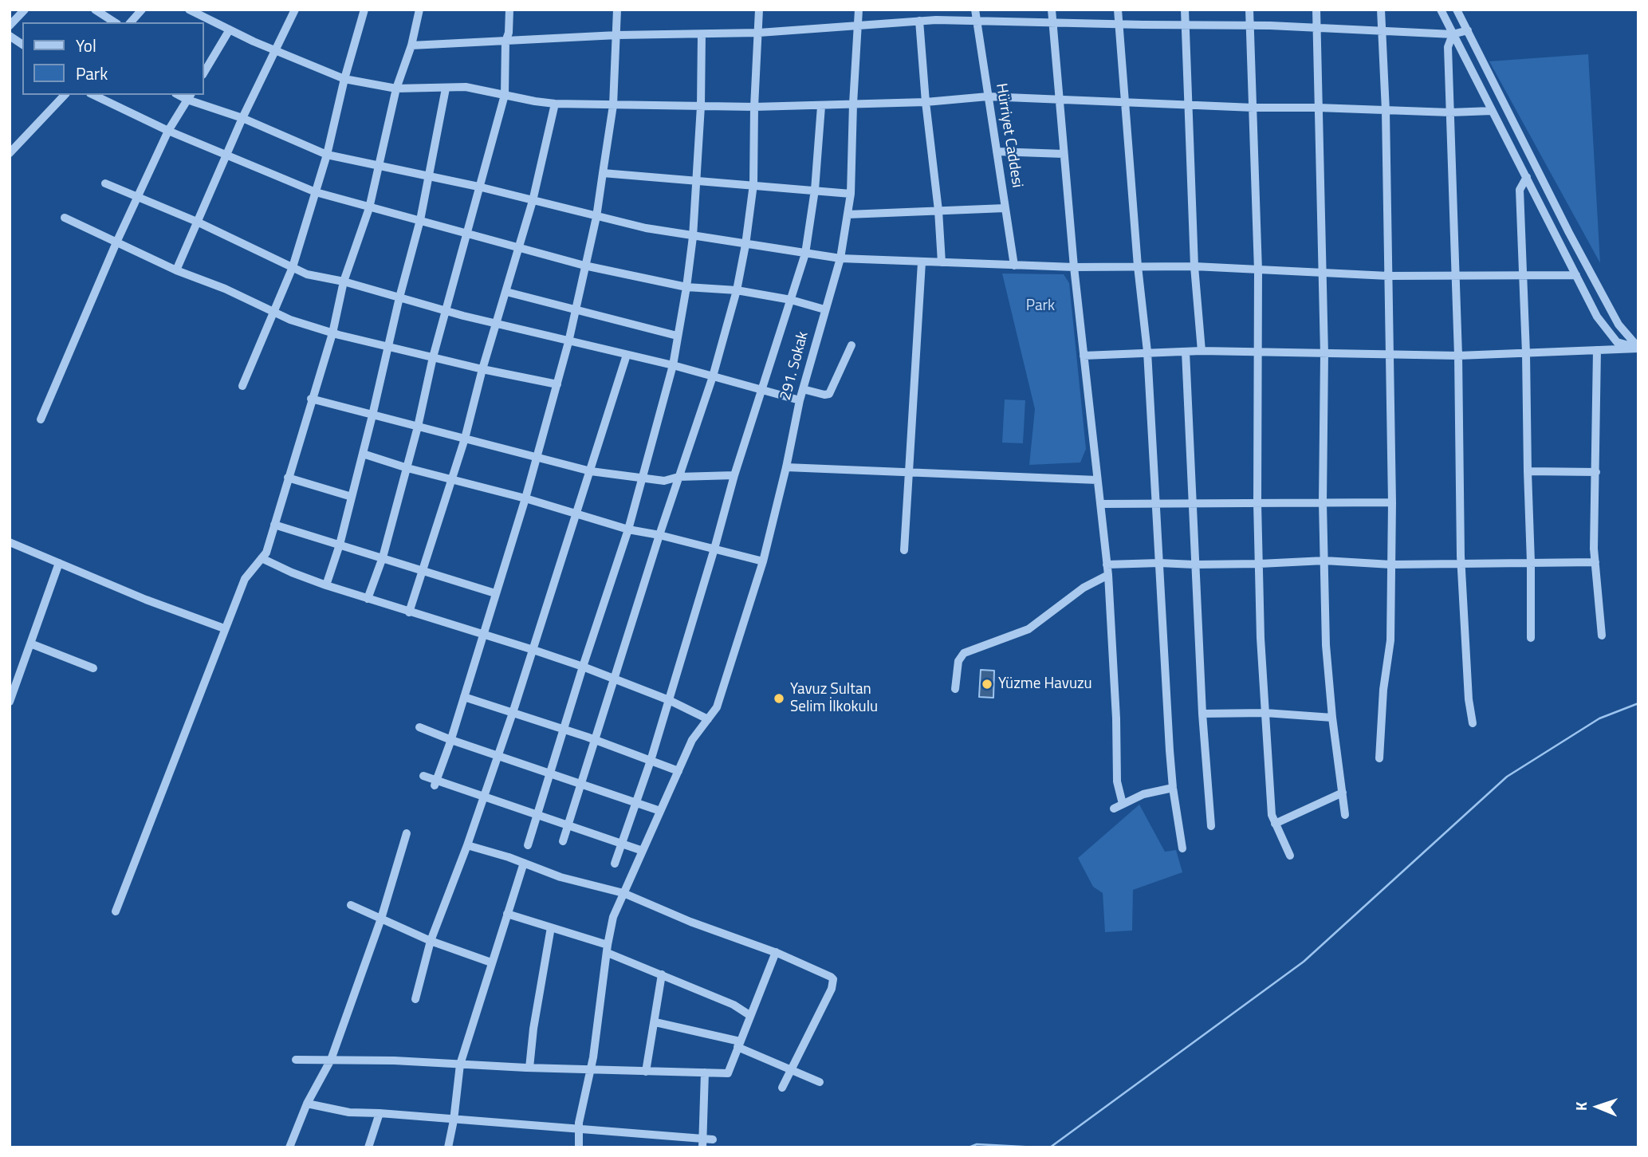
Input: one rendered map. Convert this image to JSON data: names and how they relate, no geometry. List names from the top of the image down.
{
  "streets": {
    "street": ["Hürriyet Caddesi", "291. Sokak"]
  },
  "parks": ["Park"],
  "places": ["Yüzme Havuzu", "Yavuz Sultan Selim İlkokulu"],
  "legend": ["Yol", "Park"],
  "north": "left"
}
